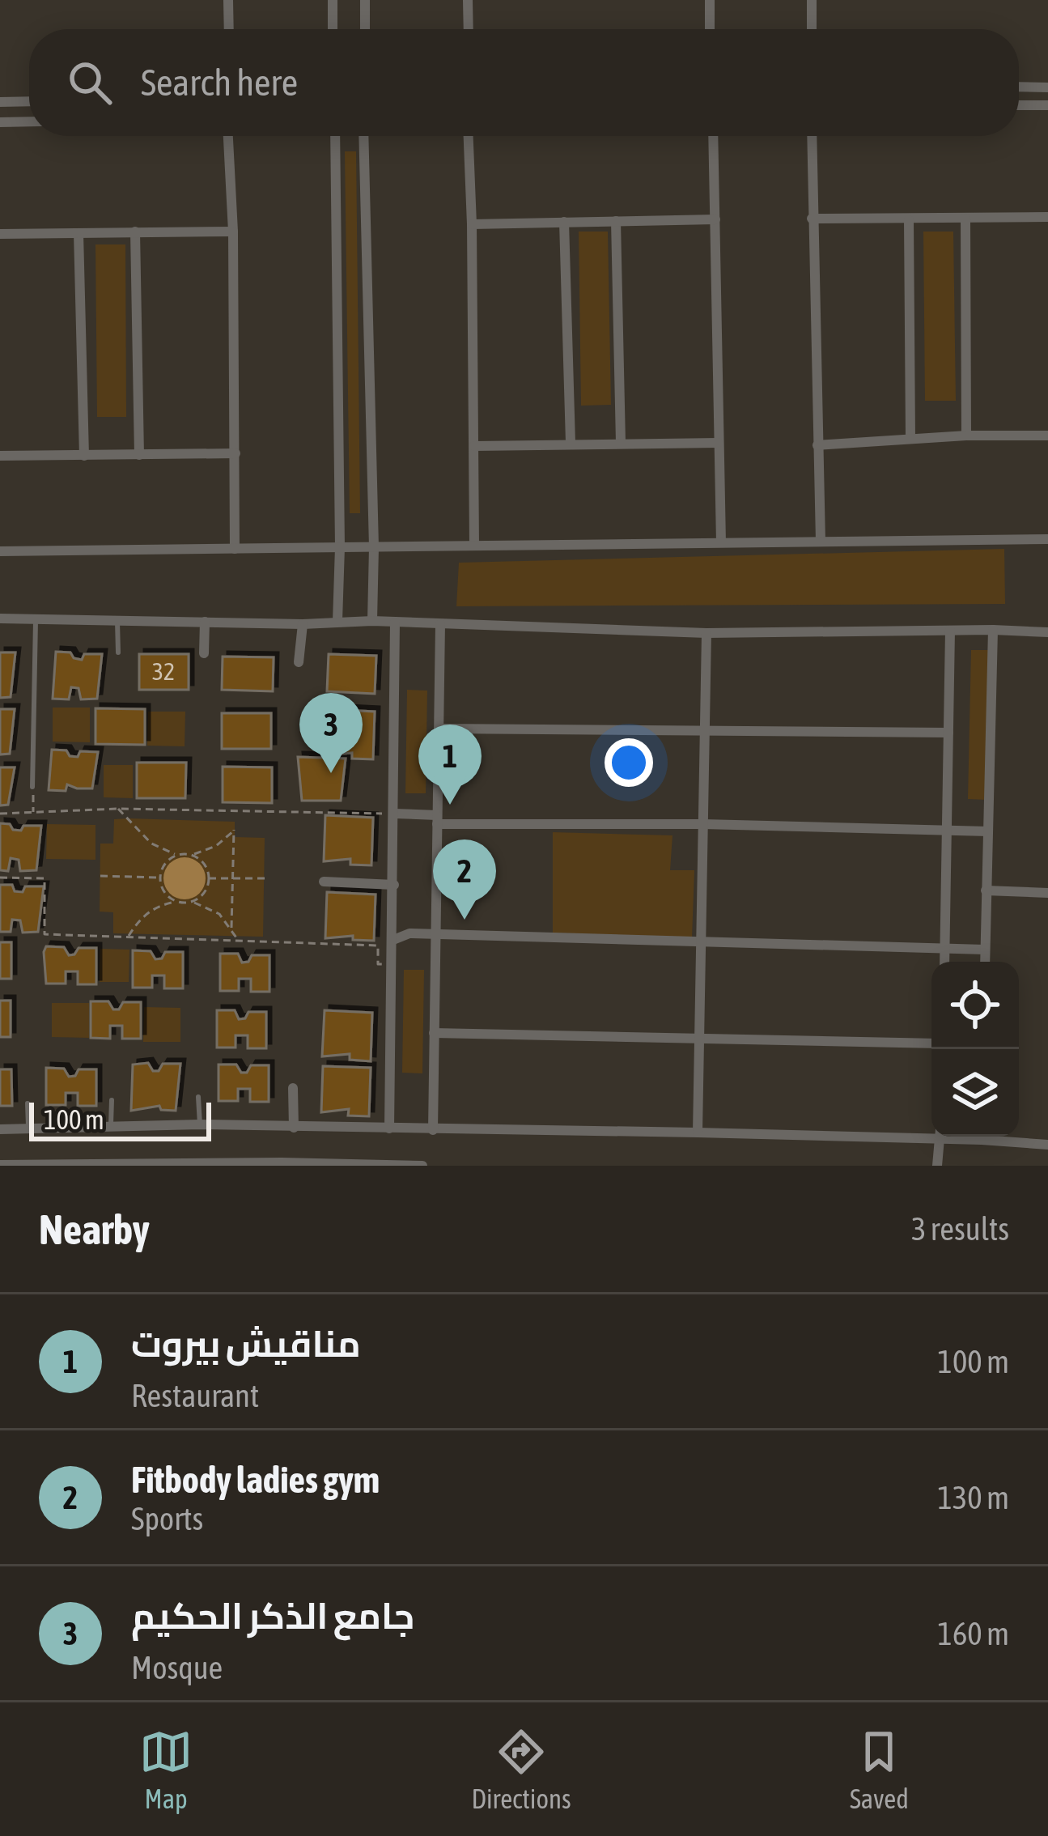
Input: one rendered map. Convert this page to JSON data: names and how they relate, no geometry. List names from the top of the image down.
{
  "house_numbers": ["32"],
  "scale_bar": "100 m",
  "page": {
    "search": "Search here",
    "pins": ["3", "1", "2"],
    "scale": "100 m",
    "heading": ["Nearby", "3 results"],
    "list": [
      {
        "mark": "1",
        "name": "مناقيش بيروت",
        "note": "Restaurant",
        "value": "100 m"
      },
      {
        "mark": "2",
        "name": "Fitbody ladies gym",
        "note": "Sports",
        "value": "130 m"
      },
      {
        "mark": "3",
        "name": "جامع الذكر الحكيم",
        "note": "Mosque",
        "value": "160 m"
      }
    ],
    "nav": ["Map", "Directions", "Saved"]
  }
}
